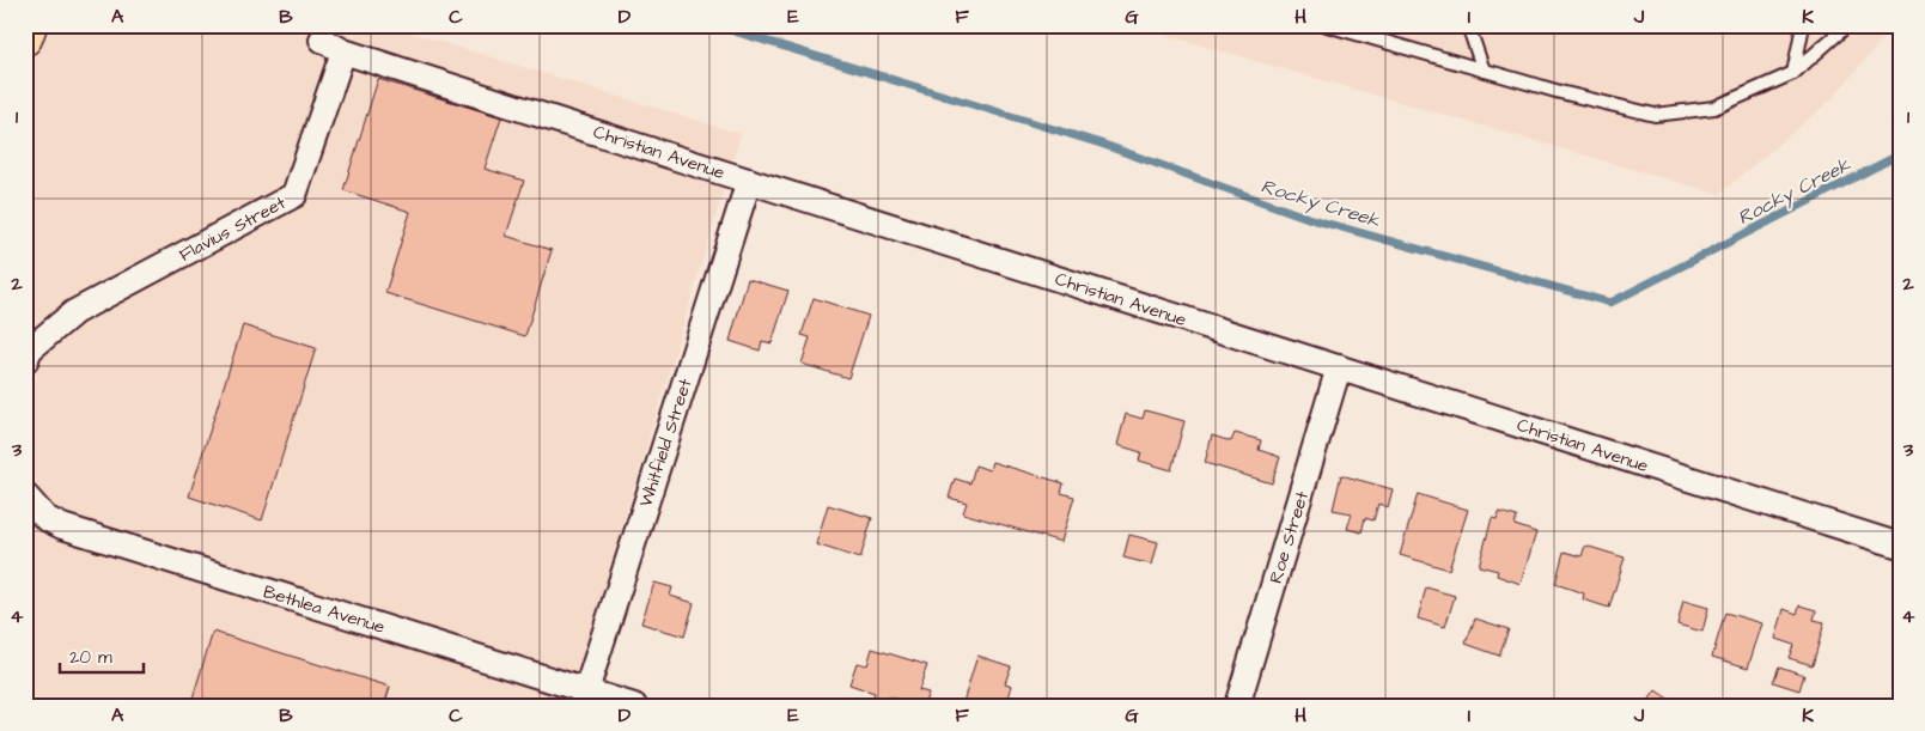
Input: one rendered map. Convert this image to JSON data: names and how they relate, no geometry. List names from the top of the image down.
{
  "streets": {
    "street": [
      "Christian Avenue",
      "Flavius Street",
      "Whitfield Street",
      "Roe Street",
      "Bethlea Avenue"
    ]
  },
  "crossings": [
    ["Christian Avenue", "Flavius Street"],
    ["Christian Avenue", "Whitfield Street"],
    ["Christian Avenue", "Roe Street"],
    ["Whitfield Street", "Bethlea Avenue"]
  ],
  "water": ["Rocky Creek"],
  "scale_bar": "20 m",
  "grid": {
    "columns": [
      "A",
      "B",
      "C",
      "D",
      "E",
      "F",
      "G",
      "H",
      "I",
      "J",
      "K"
    ],
    "rows": [
      "1",
      "2",
      "3",
      "4"
    ]
  }
}
